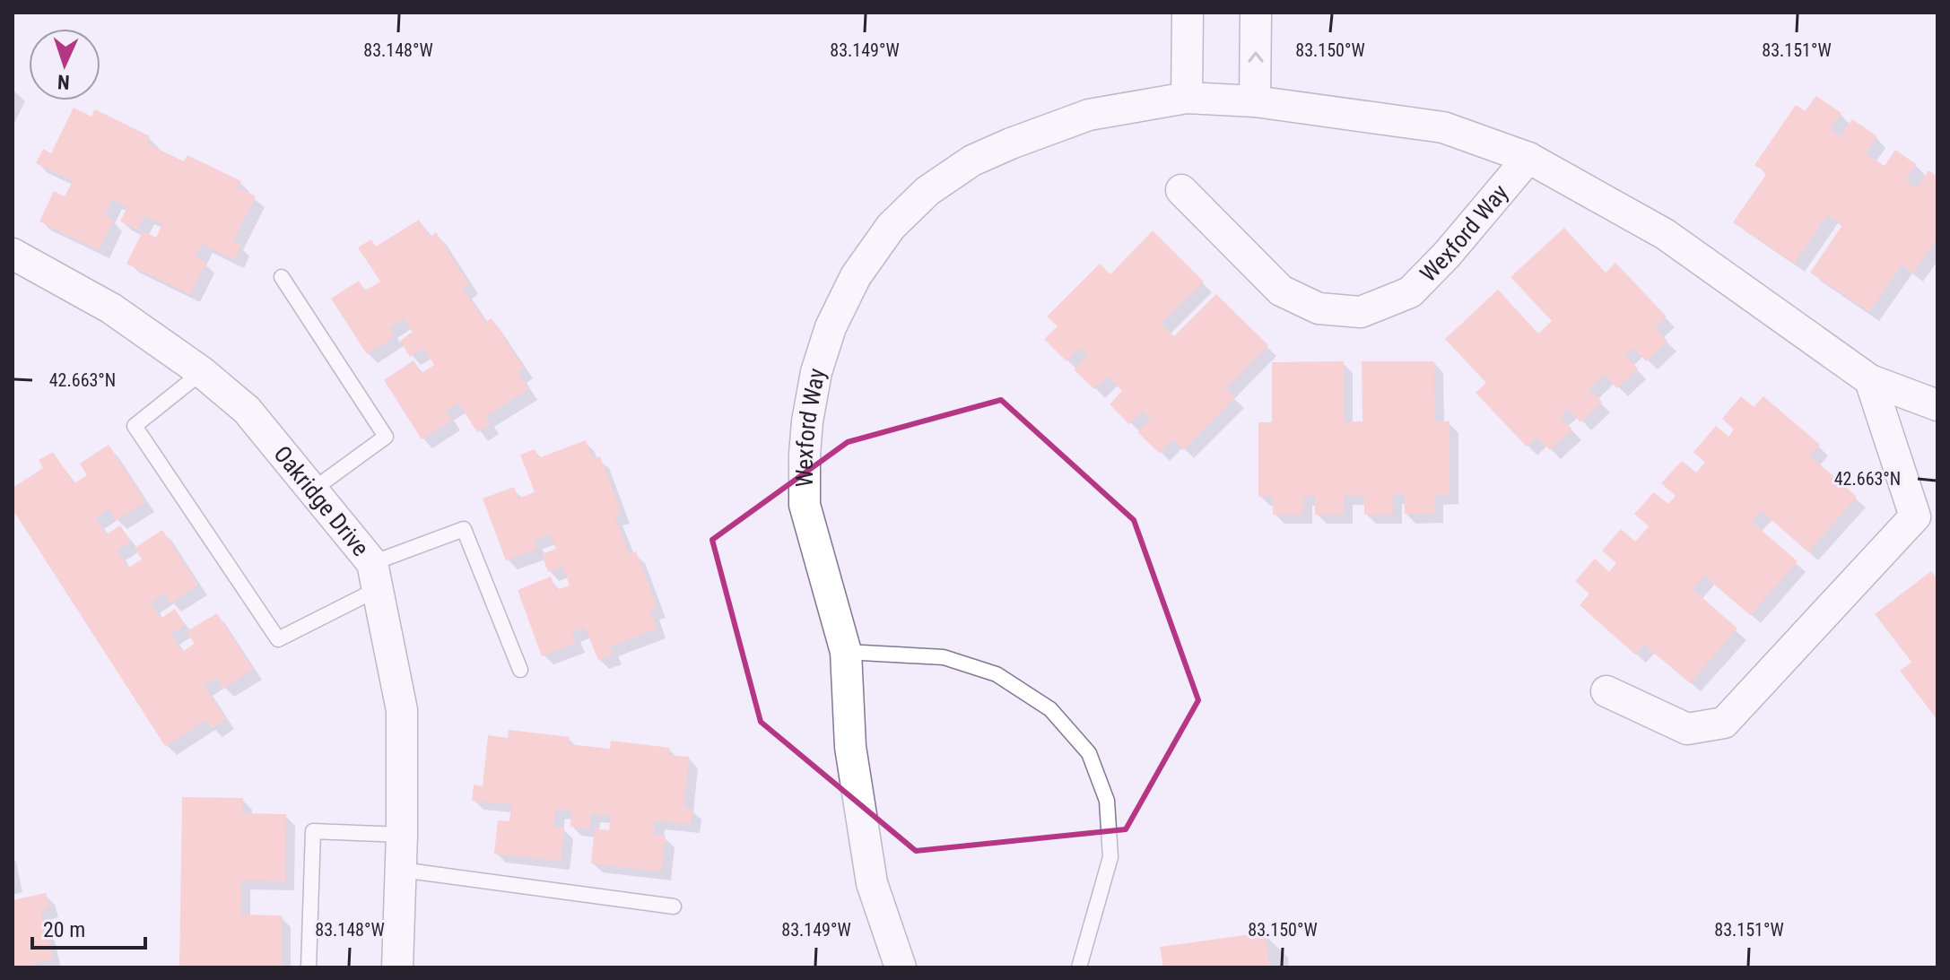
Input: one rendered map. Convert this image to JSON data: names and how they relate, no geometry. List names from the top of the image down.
{
  "streets": {
    "street": ["Wexford Way", "Oakridge Drive"]
  },
  "scale_bar": "20 m",
  "north": "bottom",
  "coordinates": [
    "83.148°W",
    "83.149°W",
    "83.150°W",
    "83.151°W",
    "42.663°N"
  ]
}
